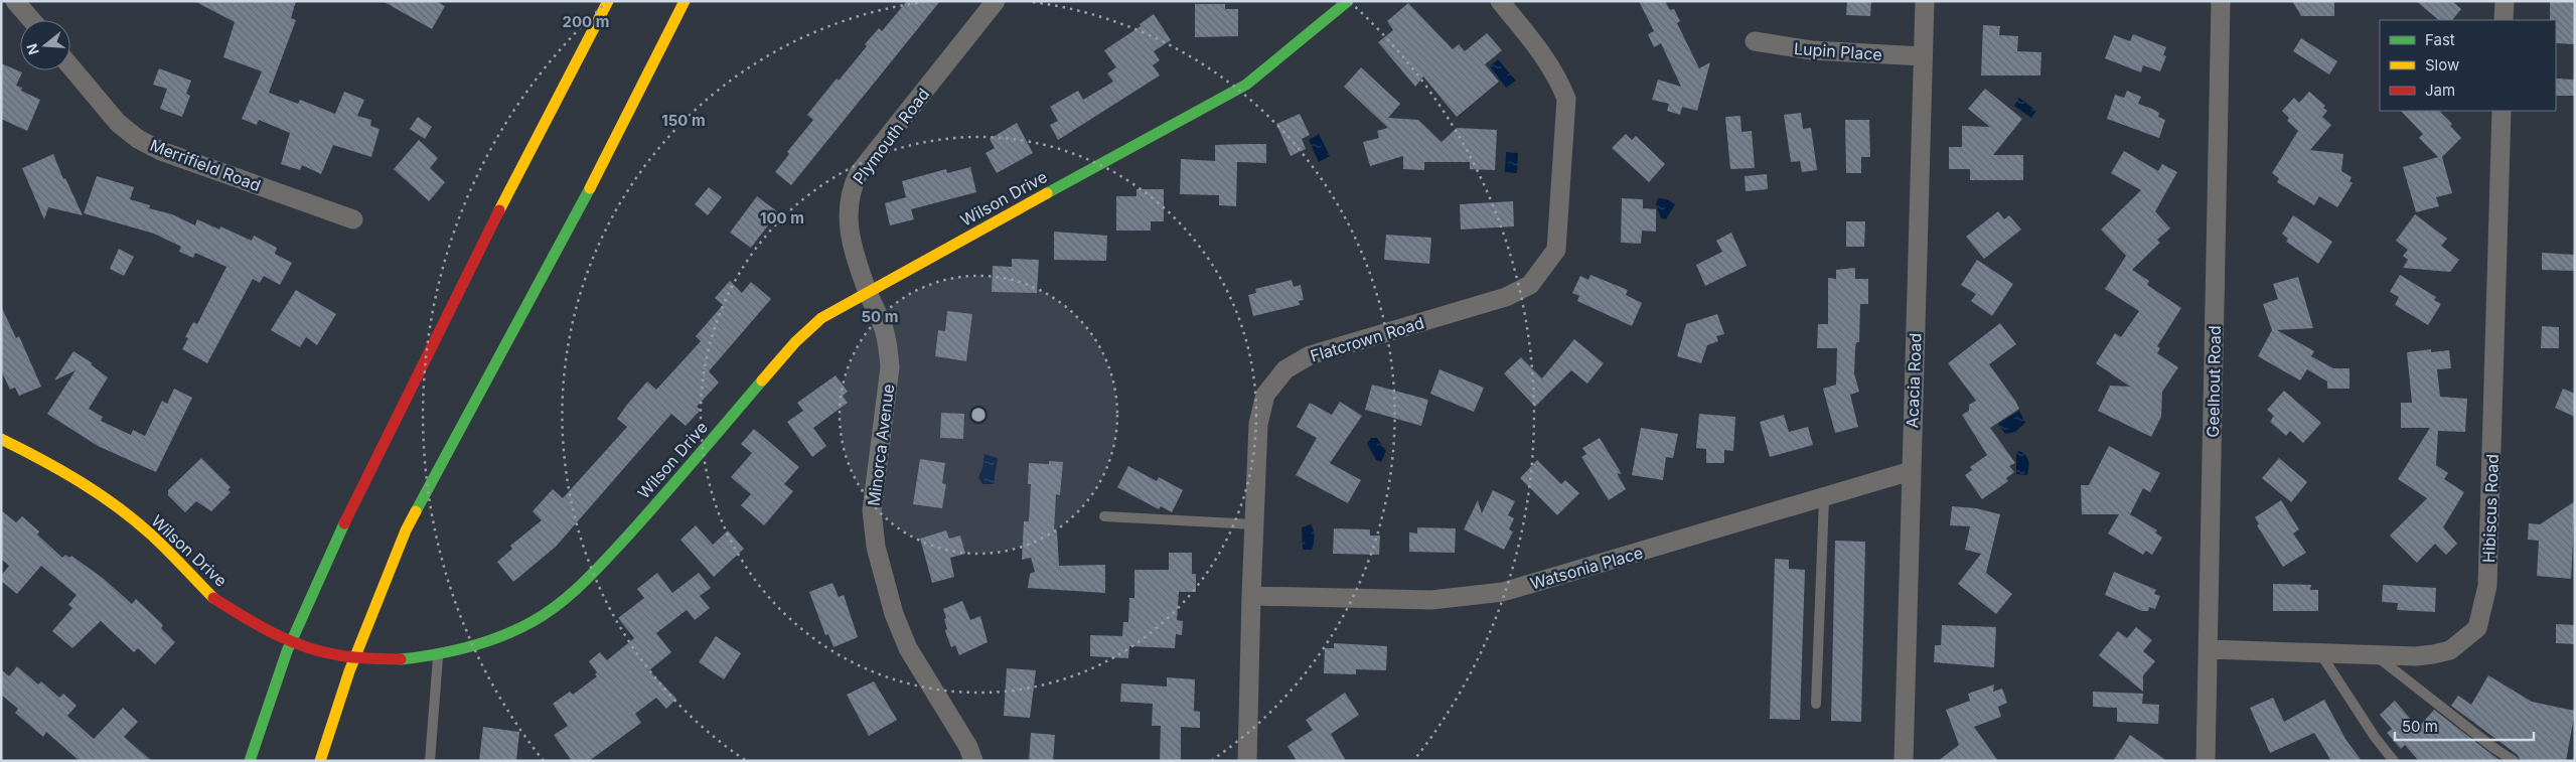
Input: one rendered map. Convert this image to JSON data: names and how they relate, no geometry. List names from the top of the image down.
{
  "streets": {
    "main road": ["Wilson Drive"],
    "street": [
      "Lupin Place",
      "Plymouth Road",
      "Merrifield Road",
      "Flatcrown Road",
      "Acacia Road",
      "Geelhout Road",
      "Minorca Avenue",
      "Hibiscus Road",
      "Watsonia Place"
    ]
  },
  "crossings": [
    ["Lupin Place", "Acacia Road"],
    ["Plymouth Road", "Wilson Drive"],
    ["Plymouth Road", "Minorca Avenue"],
    ["Wilson Drive", "Minorca Avenue"],
    ["Flatcrown Road", "Watsonia Place"],
    ["Acacia Road", "Watsonia Place"],
    ["Geelhout Road", "Hibiscus Road"]
  ],
  "legend": ["Fast", "Slow", "Jam"],
  "scale_bar": "50 m",
  "north": "left",
  "rings": [
    "200 m",
    "150 m",
    "100 m",
    "50 m"
  ]
}
